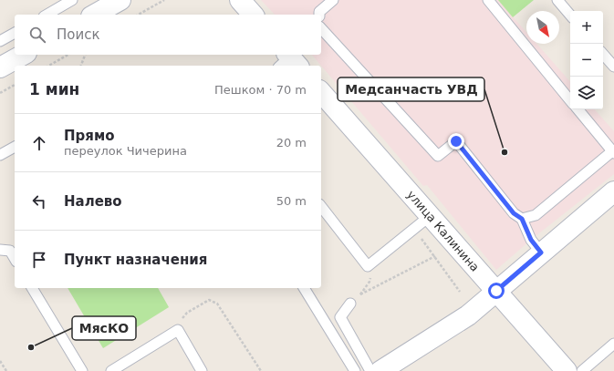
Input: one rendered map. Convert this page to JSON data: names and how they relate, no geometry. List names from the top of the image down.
{
  "streets": {
    "street": ["улица Калинина"]
  },
  "places": ["Медсанчасть УВД", "МясКО"],
  "north": "bottom right",
  "page": {
    "map_buttons": ["+", "−"],
    "search": "Поиск",
    "heading": ["1 мин", "Пешком · 70 m"],
    "list": [
      ["Прямо", "переулок Чичерина", "20 m"],
      ["Налево", "50 m"],
      "Пункт назначения"
    ]
  }
}
